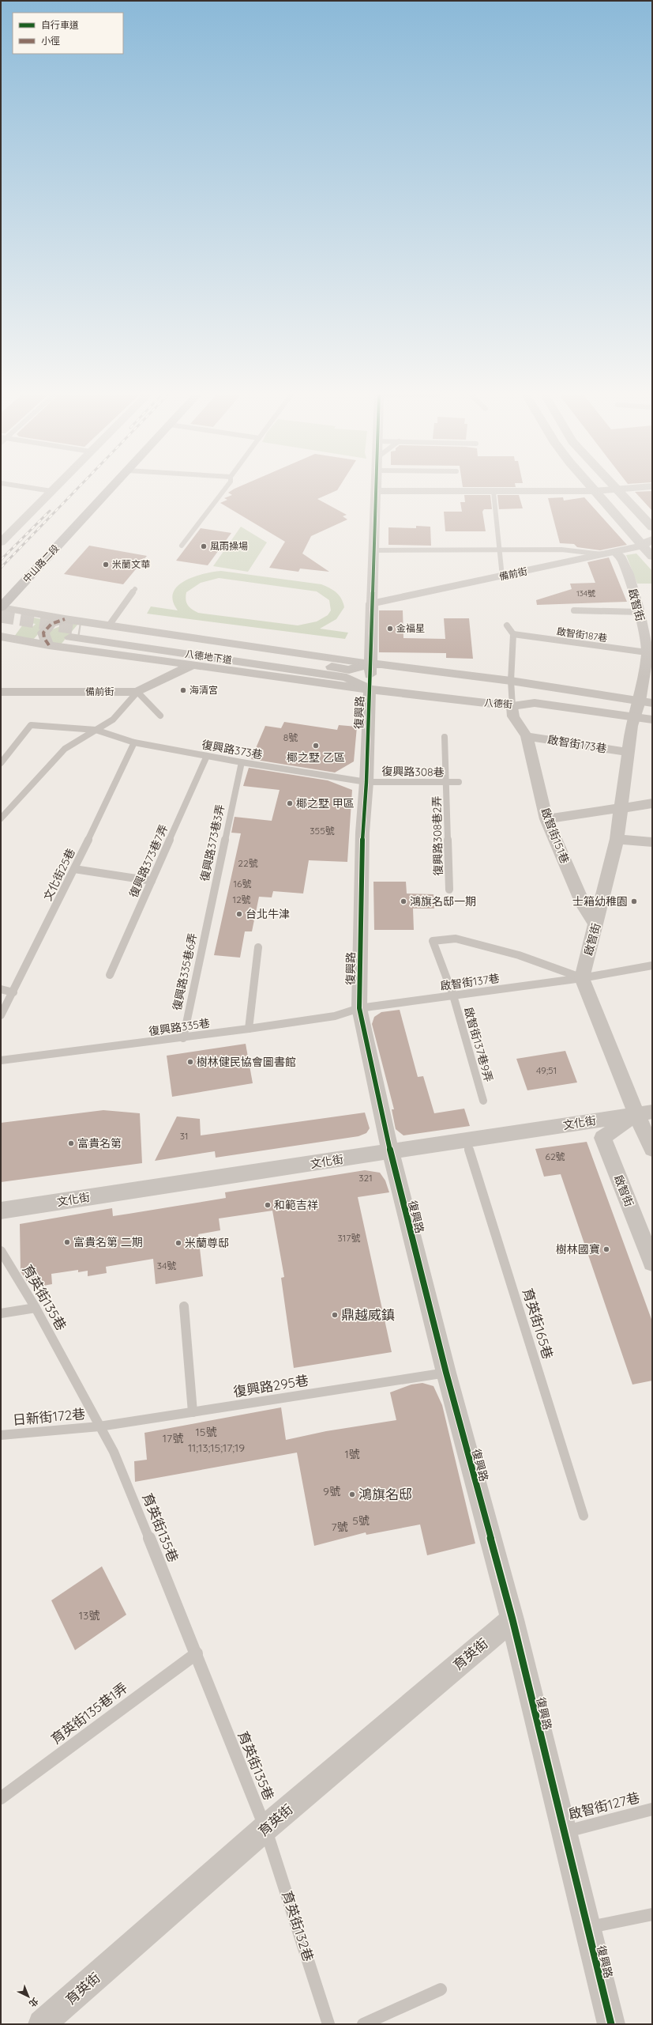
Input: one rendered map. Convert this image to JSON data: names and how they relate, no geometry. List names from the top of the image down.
{
  "streets": {
    "main road": ["中山路二段"],
    "street": [
      "備前街",
      "啟智街",
      "八德地下道",
      "八德街",
      "復興路",
      "啟智街173巷",
      "啟智街151巷",
      "文化街",
      "育英街"
    ],
    "lane": [
      "啟智街187巷",
      "復興路373巷",
      "復興路308巷",
      "復興路308巷2弄",
      "復興路373巷3弄",
      "復興路373巷7弄",
      "文化街25巷",
      "復興路335巷6弄",
      "啟智街137巷",
      "復興路335巷",
      "啟智街137巷9弄",
      "育英街135巷",
      "育英街165巷",
      "復興路295巷",
      "日新街172巷",
      "育英街135巷1弄",
      "啟智街127巷",
      "育英街132巷"
    ]
  },
  "crossings": [
    ["備前街", "啟智街"],
    ["備前街", "復興路"],
    ["啟智街", "啟智街187巷"],
    ["啟智街", "八德街"],
    ["啟智街", "啟智街173巷"],
    ["啟智街", "啟智街151巷"],
    ["啟智街", "啟智街137巷"],
    ["啟智街", "啟智街137巷9弄"],
    ["啟智街", "文化街"],
    ["八德地下道", "八德街"],
    ["八德街", "復興路"],
    ["八德街", "啟智街151巷"],
    ["復興路", "復興路373巷"],
    ["復興路", "復興路308巷"],
    ["復興路", "啟智街137巷"],
    ["復興路", "復興路335巷"],
    ["復興路", "文化街"],
    ["復興路", "復興路295巷"],
    ["復興路", "育英街"],
    ["復興路", "啟智街127巷"],
    ["啟智街173巷", "啟智街151巷"],
    ["復興路373巷", "復興路308巷"],
    ["復興路373巷", "復興路373巷3弄"],
    ["復興路373巷", "復興路373巷7弄"],
    ["復興路373巷", "文化街25巷"],
    ["復興路308巷", "復興路308巷2弄"],
    ["復興路373巷3弄", "復興路335巷6弄"],
    ["復興路335巷6弄", "復興路335巷"],
    ["啟智街137巷", "復興路335巷"],
    ["啟智街137巷", "啟智街137巷9弄"],
    ["文化街", "育英街165巷"],
    ["育英街135巷", "復興路295巷"],
    ["育英街135巷", "日新街172巷"],
    ["育英街135巷", "育英街"],
    ["育英街135巷", "育英街135巷1弄"],
    ["育英街135巷", "育英街132巷"],
    ["復興路295巷", "日新街172巷"],
    ["育英街", "育英街132巷"]
  ],
  "places": [
    "風雨操場",
    "米蘭文華",
    "金福星",
    "海清宮",
    "椰之墅 乙區",
    "椰之墅 甲區",
    "鴻旗名邸一期",
    "士箱幼稚園",
    "台北牛津",
    "樹林健民協會圖書館",
    "富貴名第",
    "和範吉祥",
    "富貴名第 二期",
    "米蘭尊邸",
    "樹林國寶",
    "鼎越威鎮",
    "鴻旗名邸"
  ],
  "house_numbers": [
    "134號",
    "8號",
    "355號",
    "22號",
    "16號",
    "12號",
    "49;51",
    "31",
    "62號",
    "321",
    "317號",
    "34號",
    "15號",
    "17號",
    "11;13;15;17;19",
    "1號",
    "9號",
    "5號",
    "7號",
    "13號"
  ],
  "legend": ["自行車道", "小徑"],
  "north": "bottom right"
}
